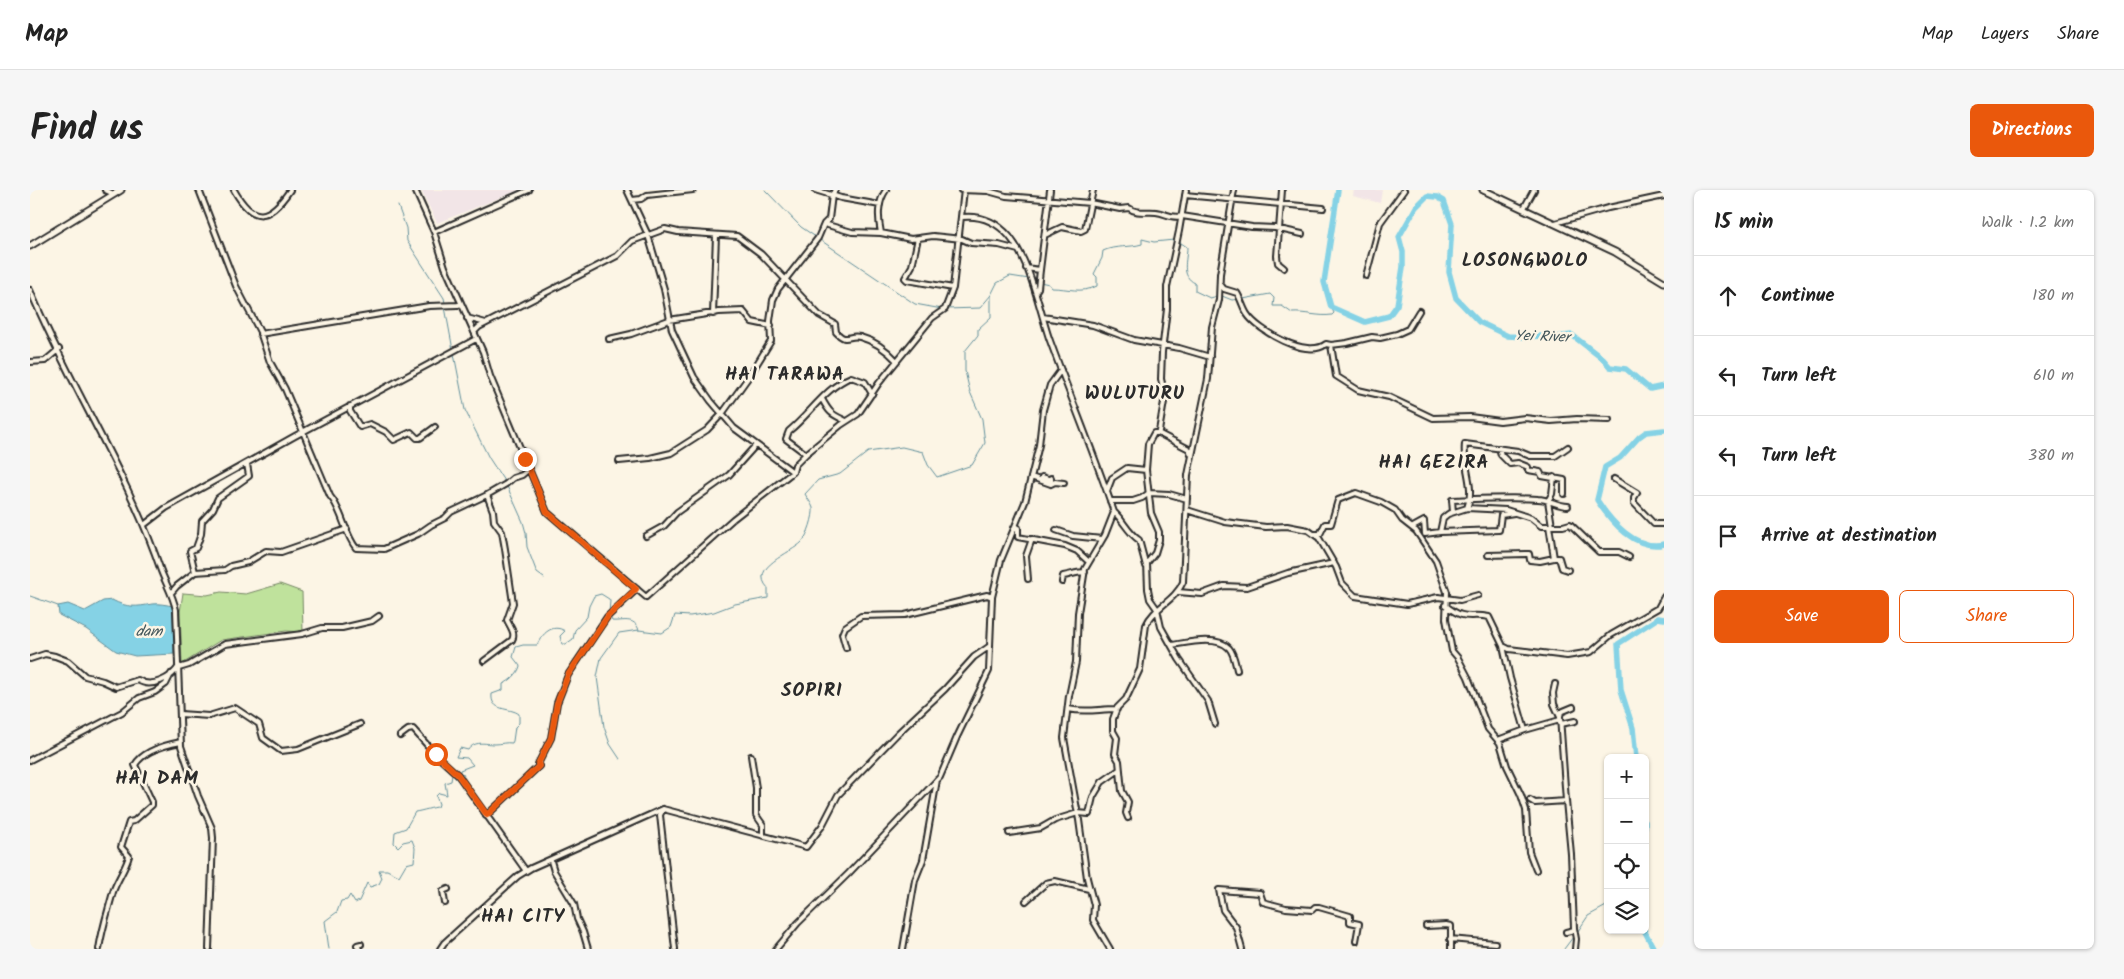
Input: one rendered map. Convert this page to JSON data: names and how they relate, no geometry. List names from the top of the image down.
{
  "districts": [
    "LOSONGWOLO",
    "HAI TARAWA",
    "WULUTURU",
    "HAI GEZIRA",
    "SOPIRI",
    "HAI DAM",
    "HAI CITY"
  ],
  "water": ["Yei River", "dam"],
  "page": {
    "header": "Map",
    "nav": ["Map", "Layers", "Share"],
    "title": "Find us",
    "buttons": [
      "Directions",
      ["Save", "Share"]
    ],
    "heading": ["15 min", "Walk · 1.2 km"],
    "list": [
      ["Continue", "180 m"],
      ["Turn left", "610 m"],
      ["Turn left", "380 m"],
      "Arrive at destination"
    ],
    "map_buttons": ["+", "−"]
  }
}
